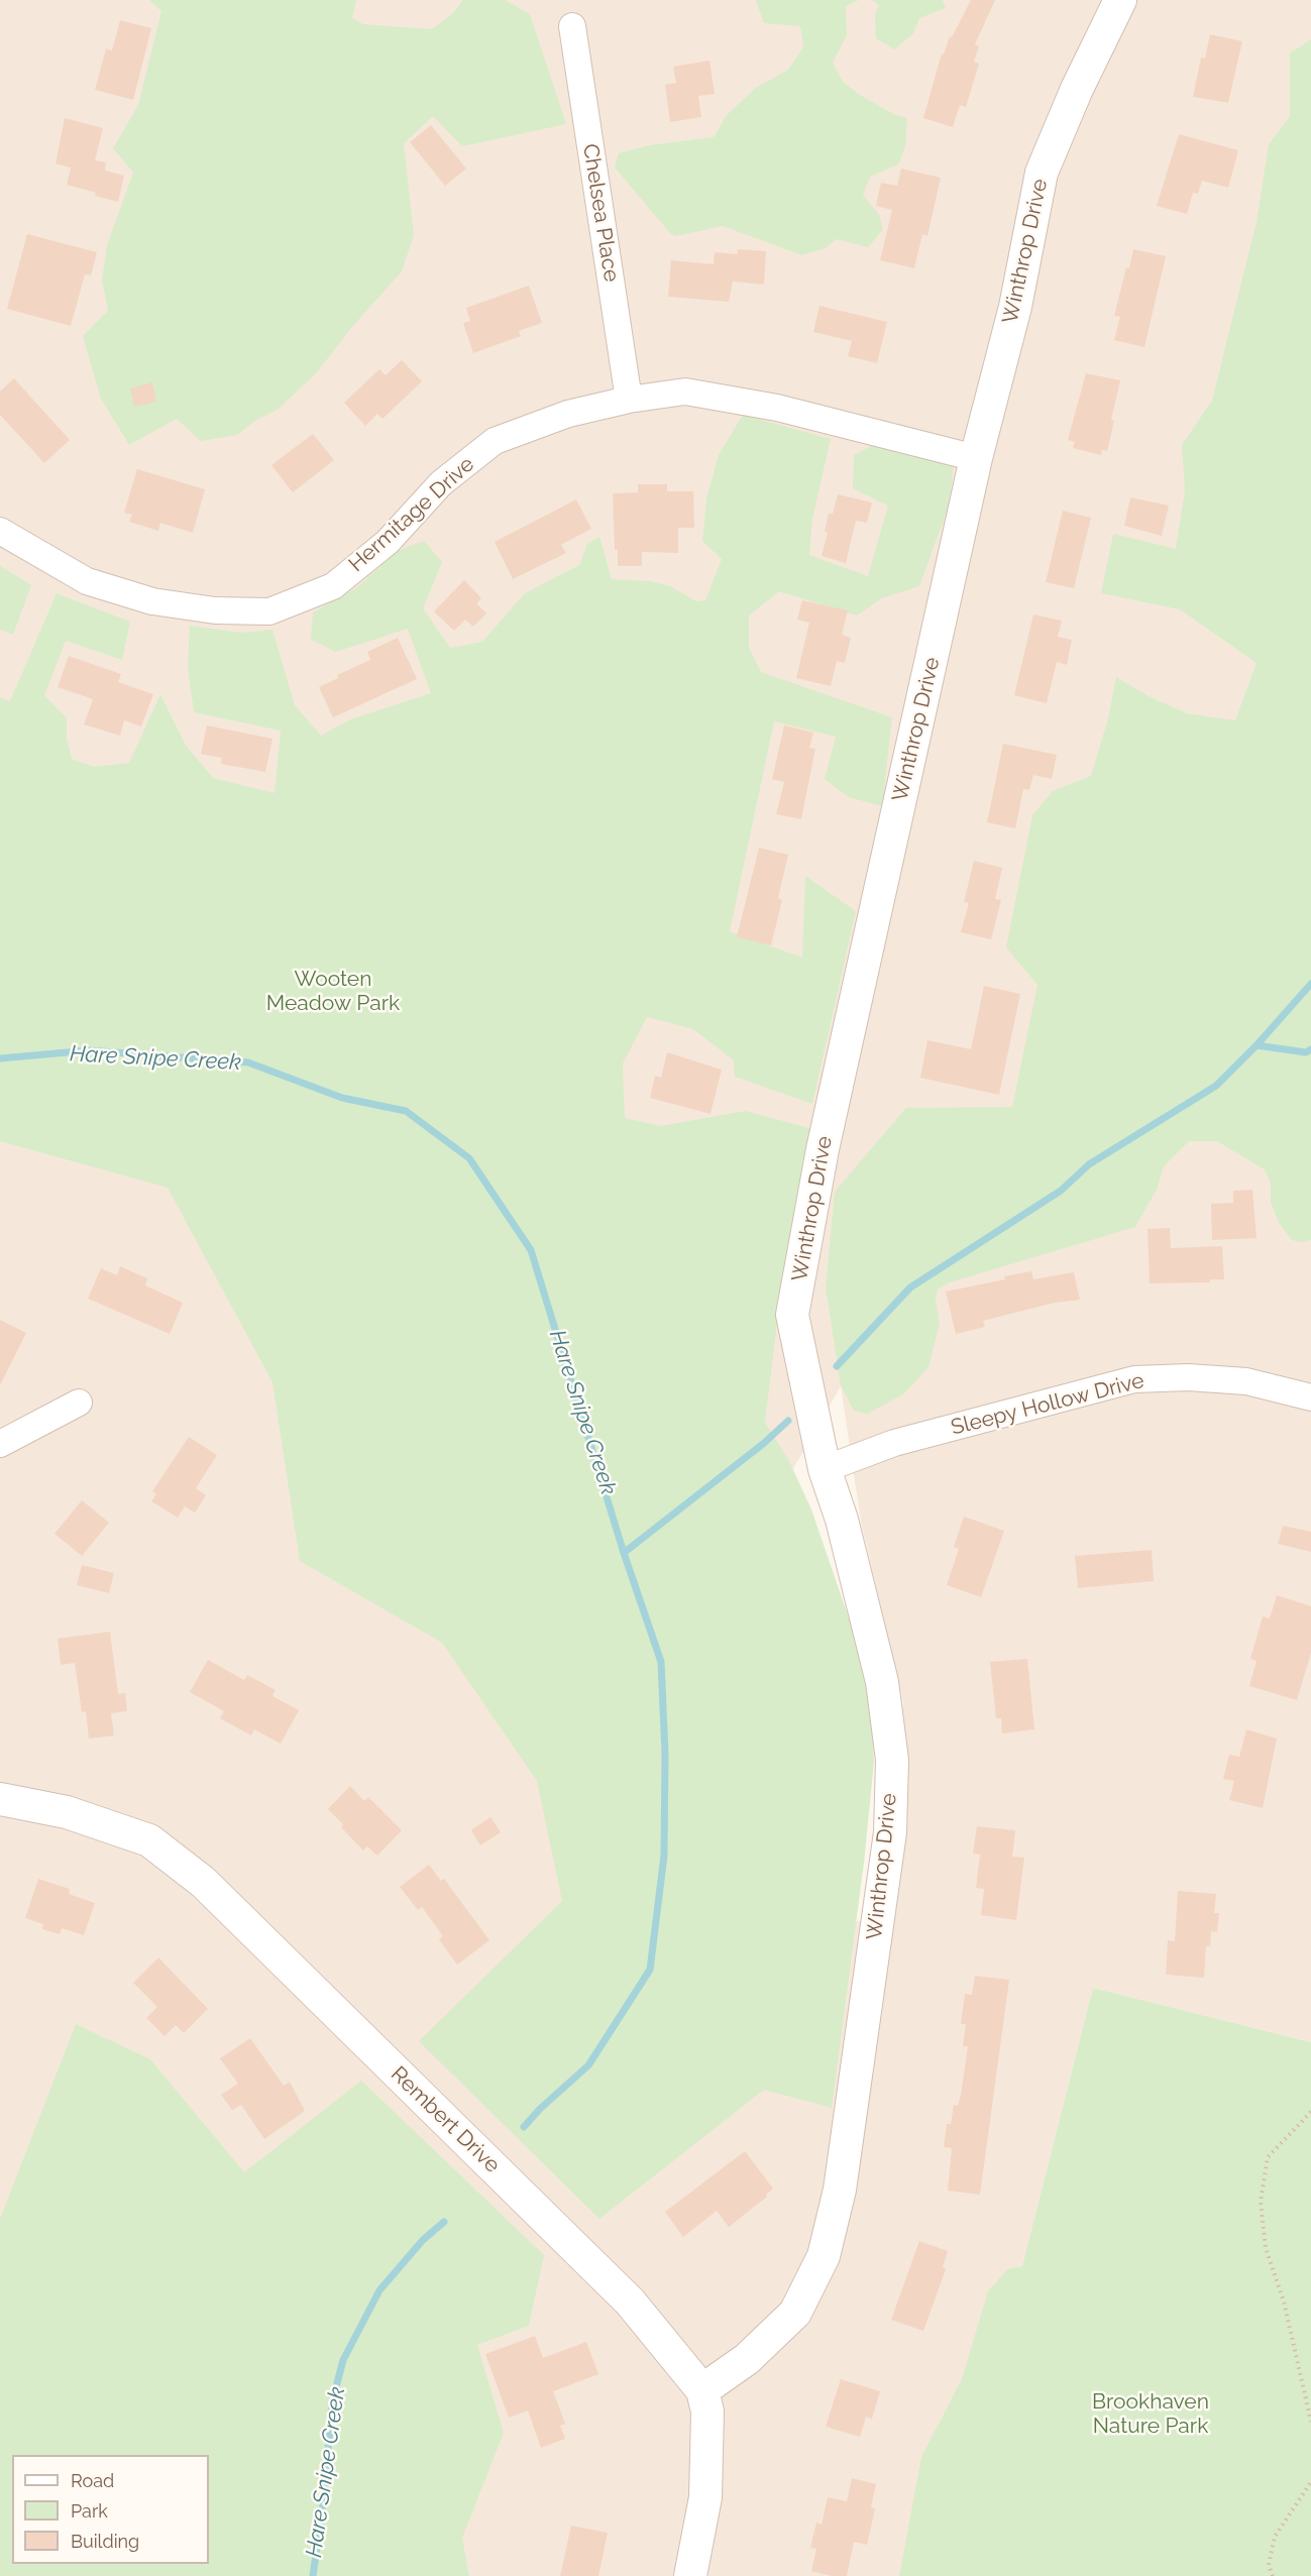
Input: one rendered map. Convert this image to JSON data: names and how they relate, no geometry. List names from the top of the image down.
{
  "streets": {
    "street": [
      "Chelsea Place",
      "Winthrop Drive",
      "Hermitage Drive",
      "Sleepy Hollow Drive",
      "Rembert Drive"
    ]
  },
  "crossings": [
    ["Chelsea Place", "Hermitage Drive"],
    ["Winthrop Drive", "Hermitage Drive"],
    ["Winthrop Drive", "Sleepy Hollow Drive"],
    ["Winthrop Drive", "Rembert Drive"]
  ],
  "water": ["Hare Snipe Creek"],
  "parks": ["Wooten Meadow Park", "Brookhaven Nature Park"],
  "legend": ["Road", "Park", "Building"]
}
